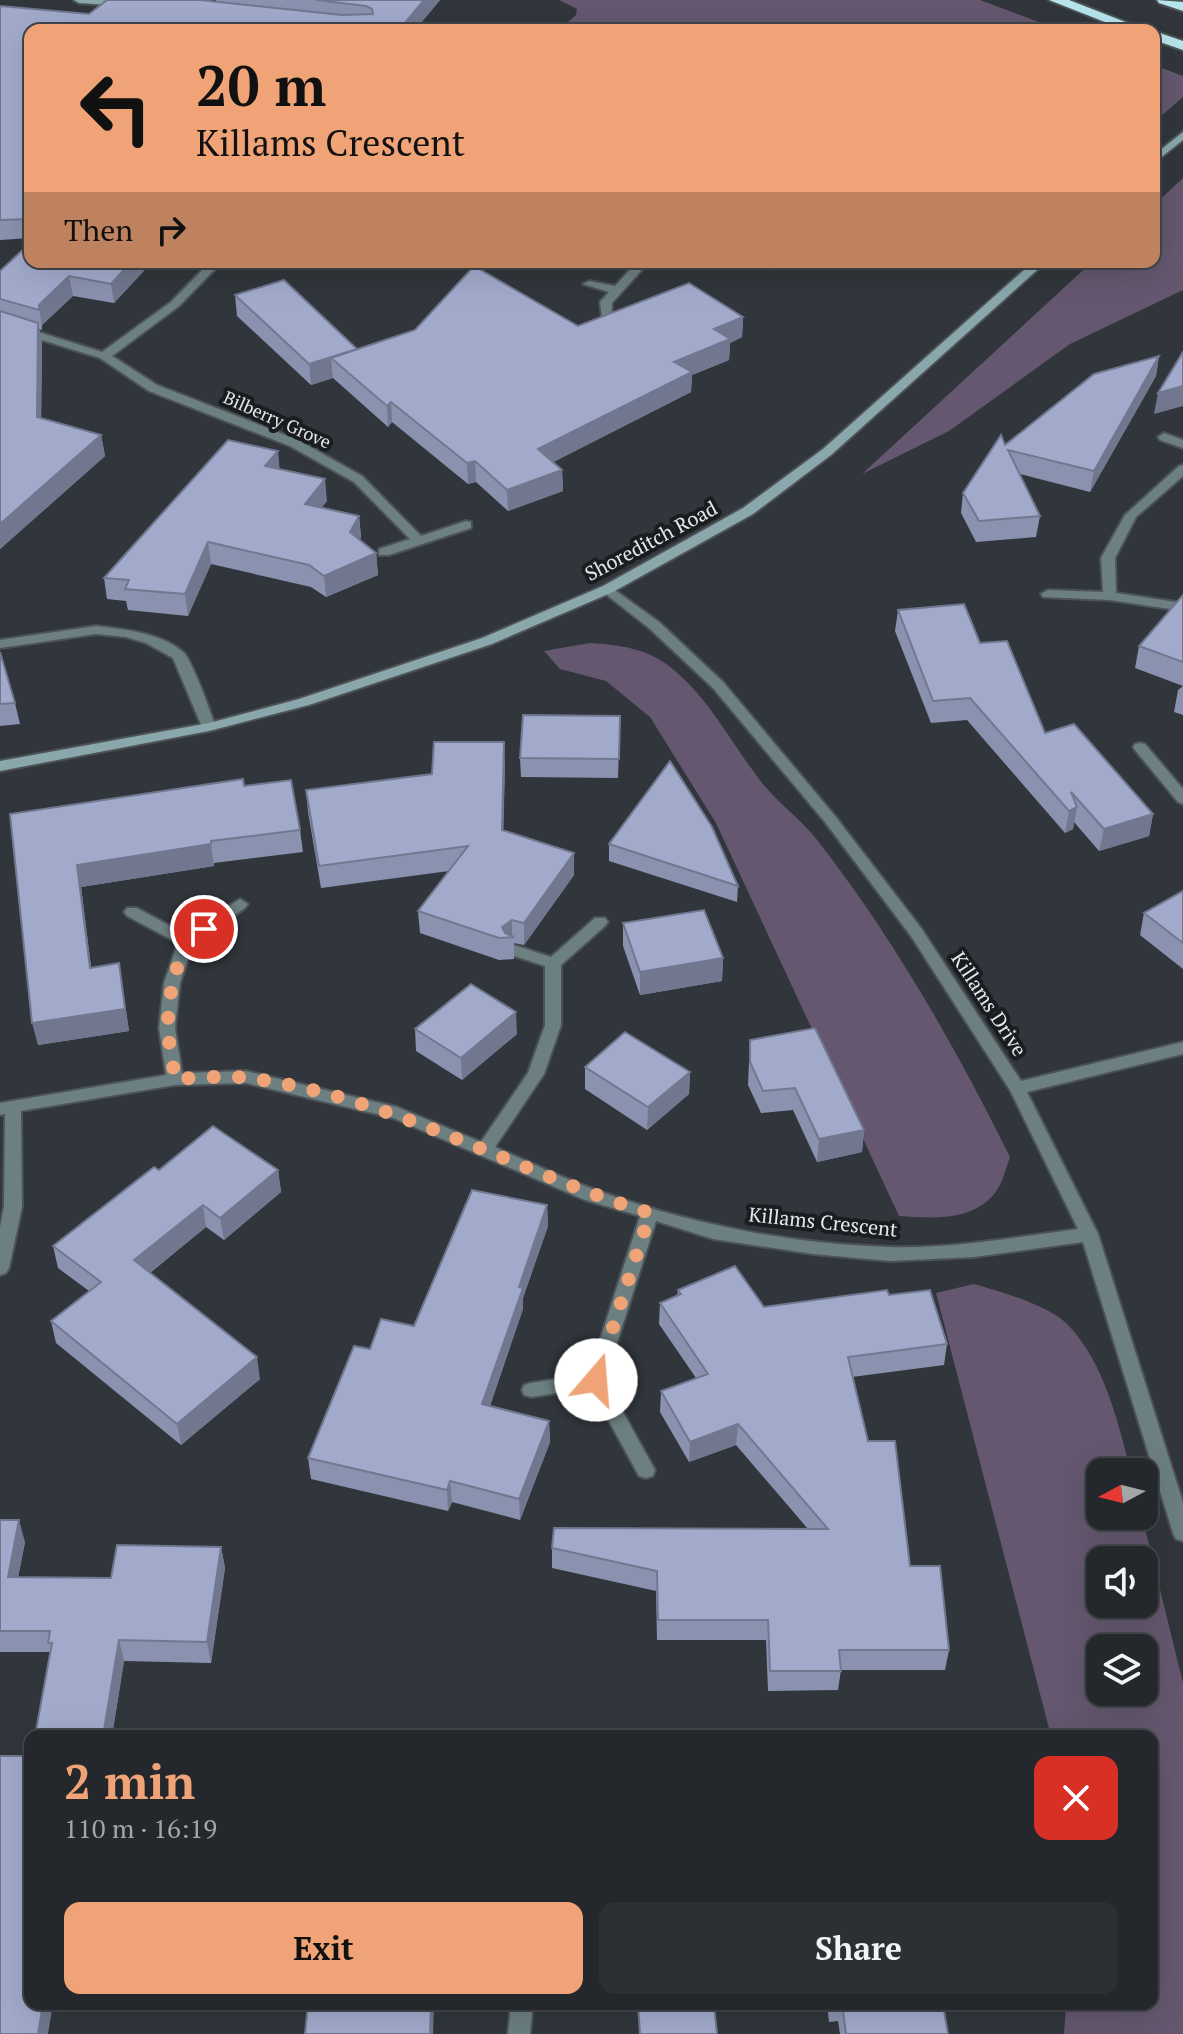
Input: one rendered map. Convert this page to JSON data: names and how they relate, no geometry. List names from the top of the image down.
{
  "streets": {
    "main road": ["Shoreditch Road"],
    "street": ["Bilberry Grove", "Killams Drive", "Killams Crescent"]
  },
  "crossings": [
    ["Shoreditch Road", "Killams Drive"],
    ["Killams Drive", "Killams Crescent"]
  ],
  "north": "left",
  "page": {
    "turn": ["20 m", "Killams Crescent"],
    "then": "Then",
    "heading": ["2 min", "110 m · 16:19"],
    "buttons": ["Exit", "Share"]
  }
}
